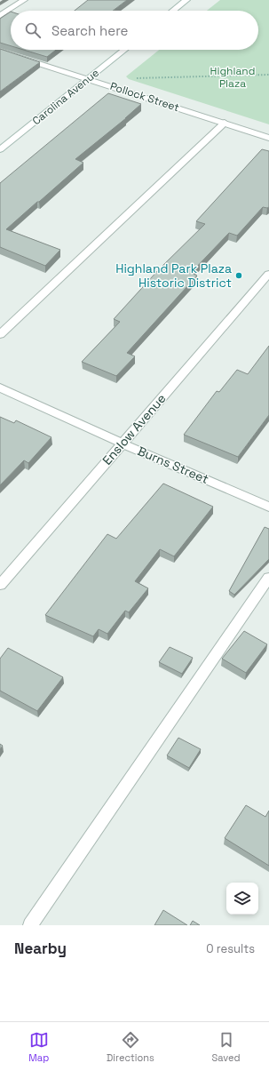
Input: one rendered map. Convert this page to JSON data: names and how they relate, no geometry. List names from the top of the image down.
{
  "streets": {
    "street": [
      "Carolina Avenue",
      "Pollock Street",
      "Enslow Avenue",
      "Burns Street"
    ]
  },
  "crossings": [
    ["Carolina Avenue", "Pollock Street"],
    ["Enslow Avenue", "Burns Street"]
  ],
  "parks": ["Highland Plaza"],
  "places": ["Highland Park Plaza Historic District"],
  "page": {
    "search": "Search here",
    "heading": ["Nearby", "0 results"],
    "nav": ["Map", "Directions", "Saved"]
  }
}
